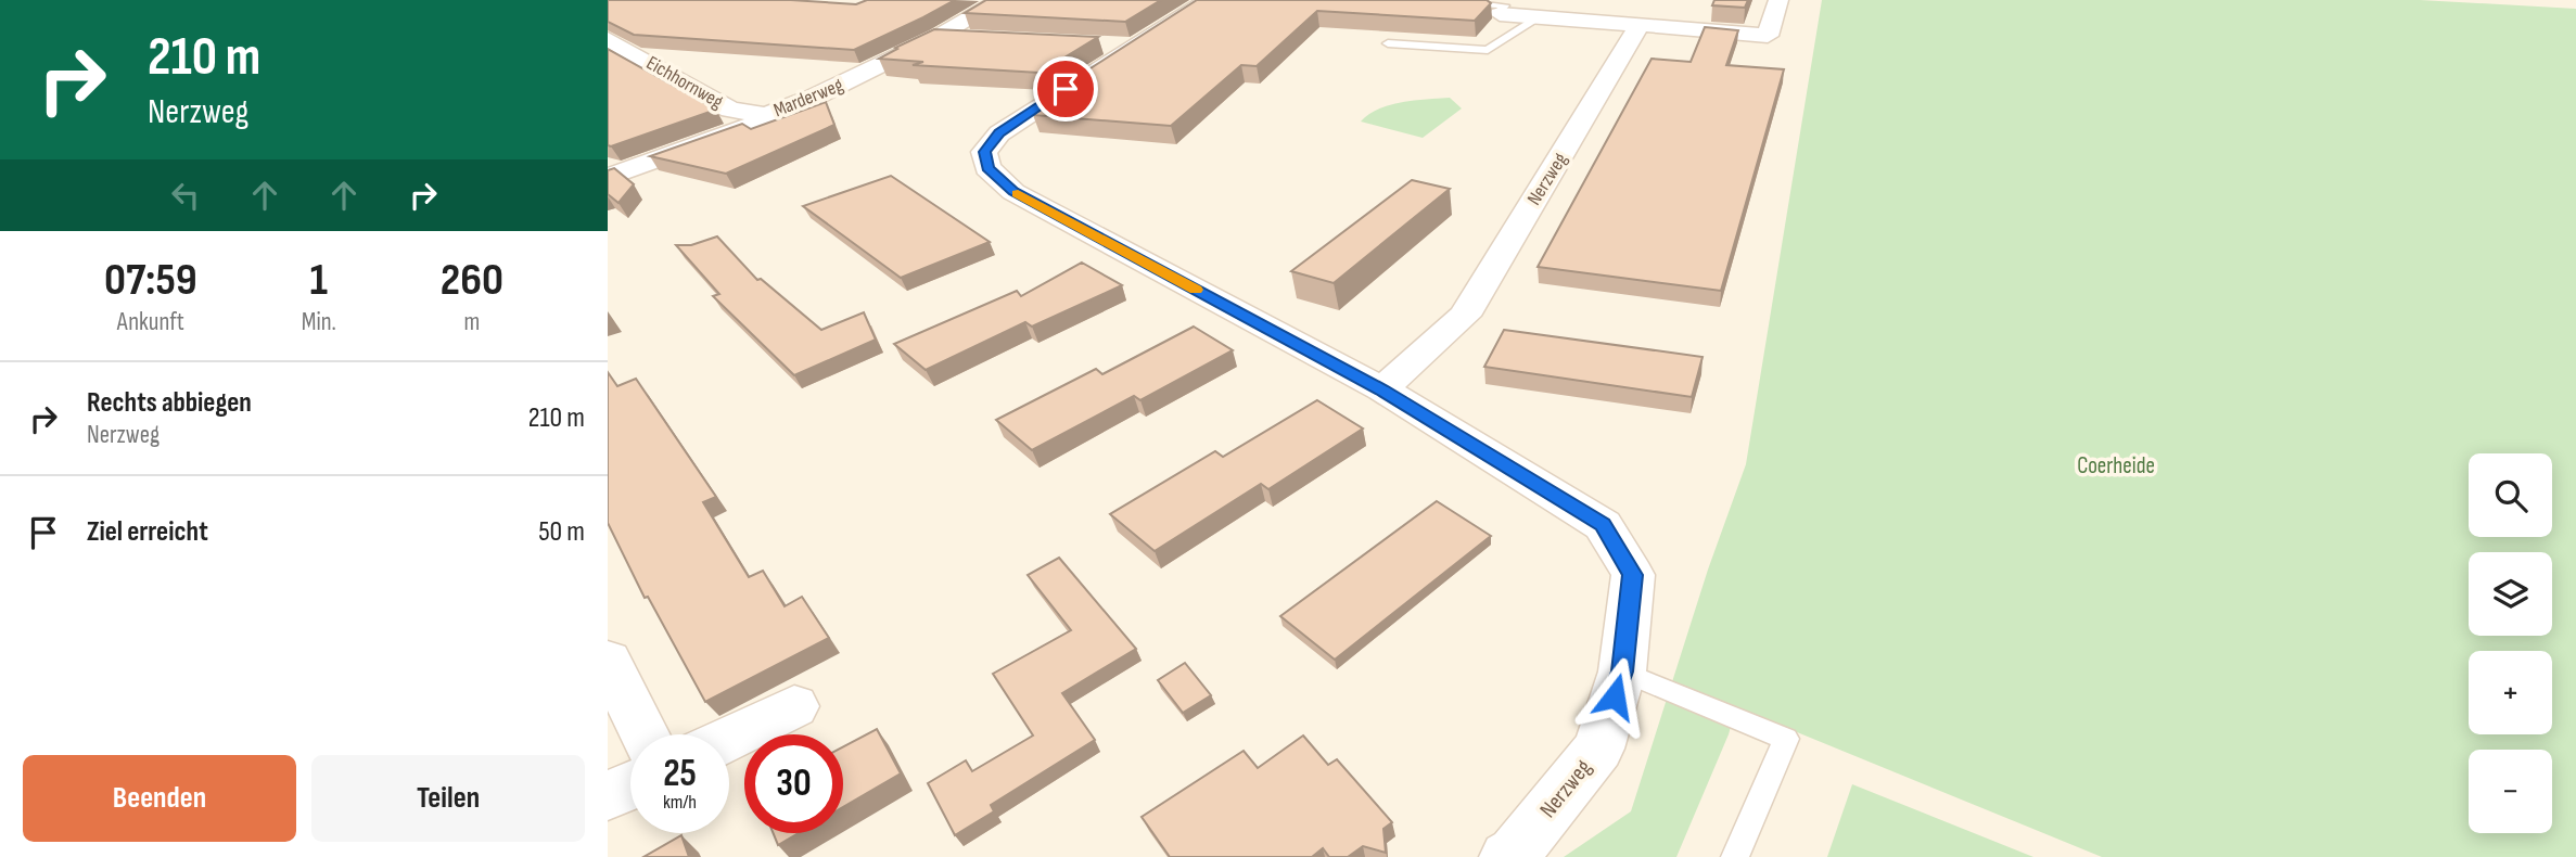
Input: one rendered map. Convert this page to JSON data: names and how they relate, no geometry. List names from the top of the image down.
{
  "streets": {
    "street": ["Eichhornweg", "Marderweg", "Nerzweg"]
  },
  "crossings": [
    ["Eichhornweg", "Marderweg"]
  ],
  "parks": ["Coerheide"],
  "page": {
    "turn": ["210 m", "Nerzweg"],
    "eta": [
      "07:59",
      "Ankunft",
      "1",
      "Min.",
      "260",
      "m"
    ],
    "list": [
      {
        "name": "Rechts abbiegen",
        "note": "Nerzweg",
        "value": "210 m"
      },
      {
        "name": "Ziel erreicht",
        "value": "50 m"
      }
    ],
    "map_buttons": ["+", "−"],
    "speed": "25 km/h",
    "limit": "30",
    "buttons": ["Beenden", "Teilen"]
  }
}
